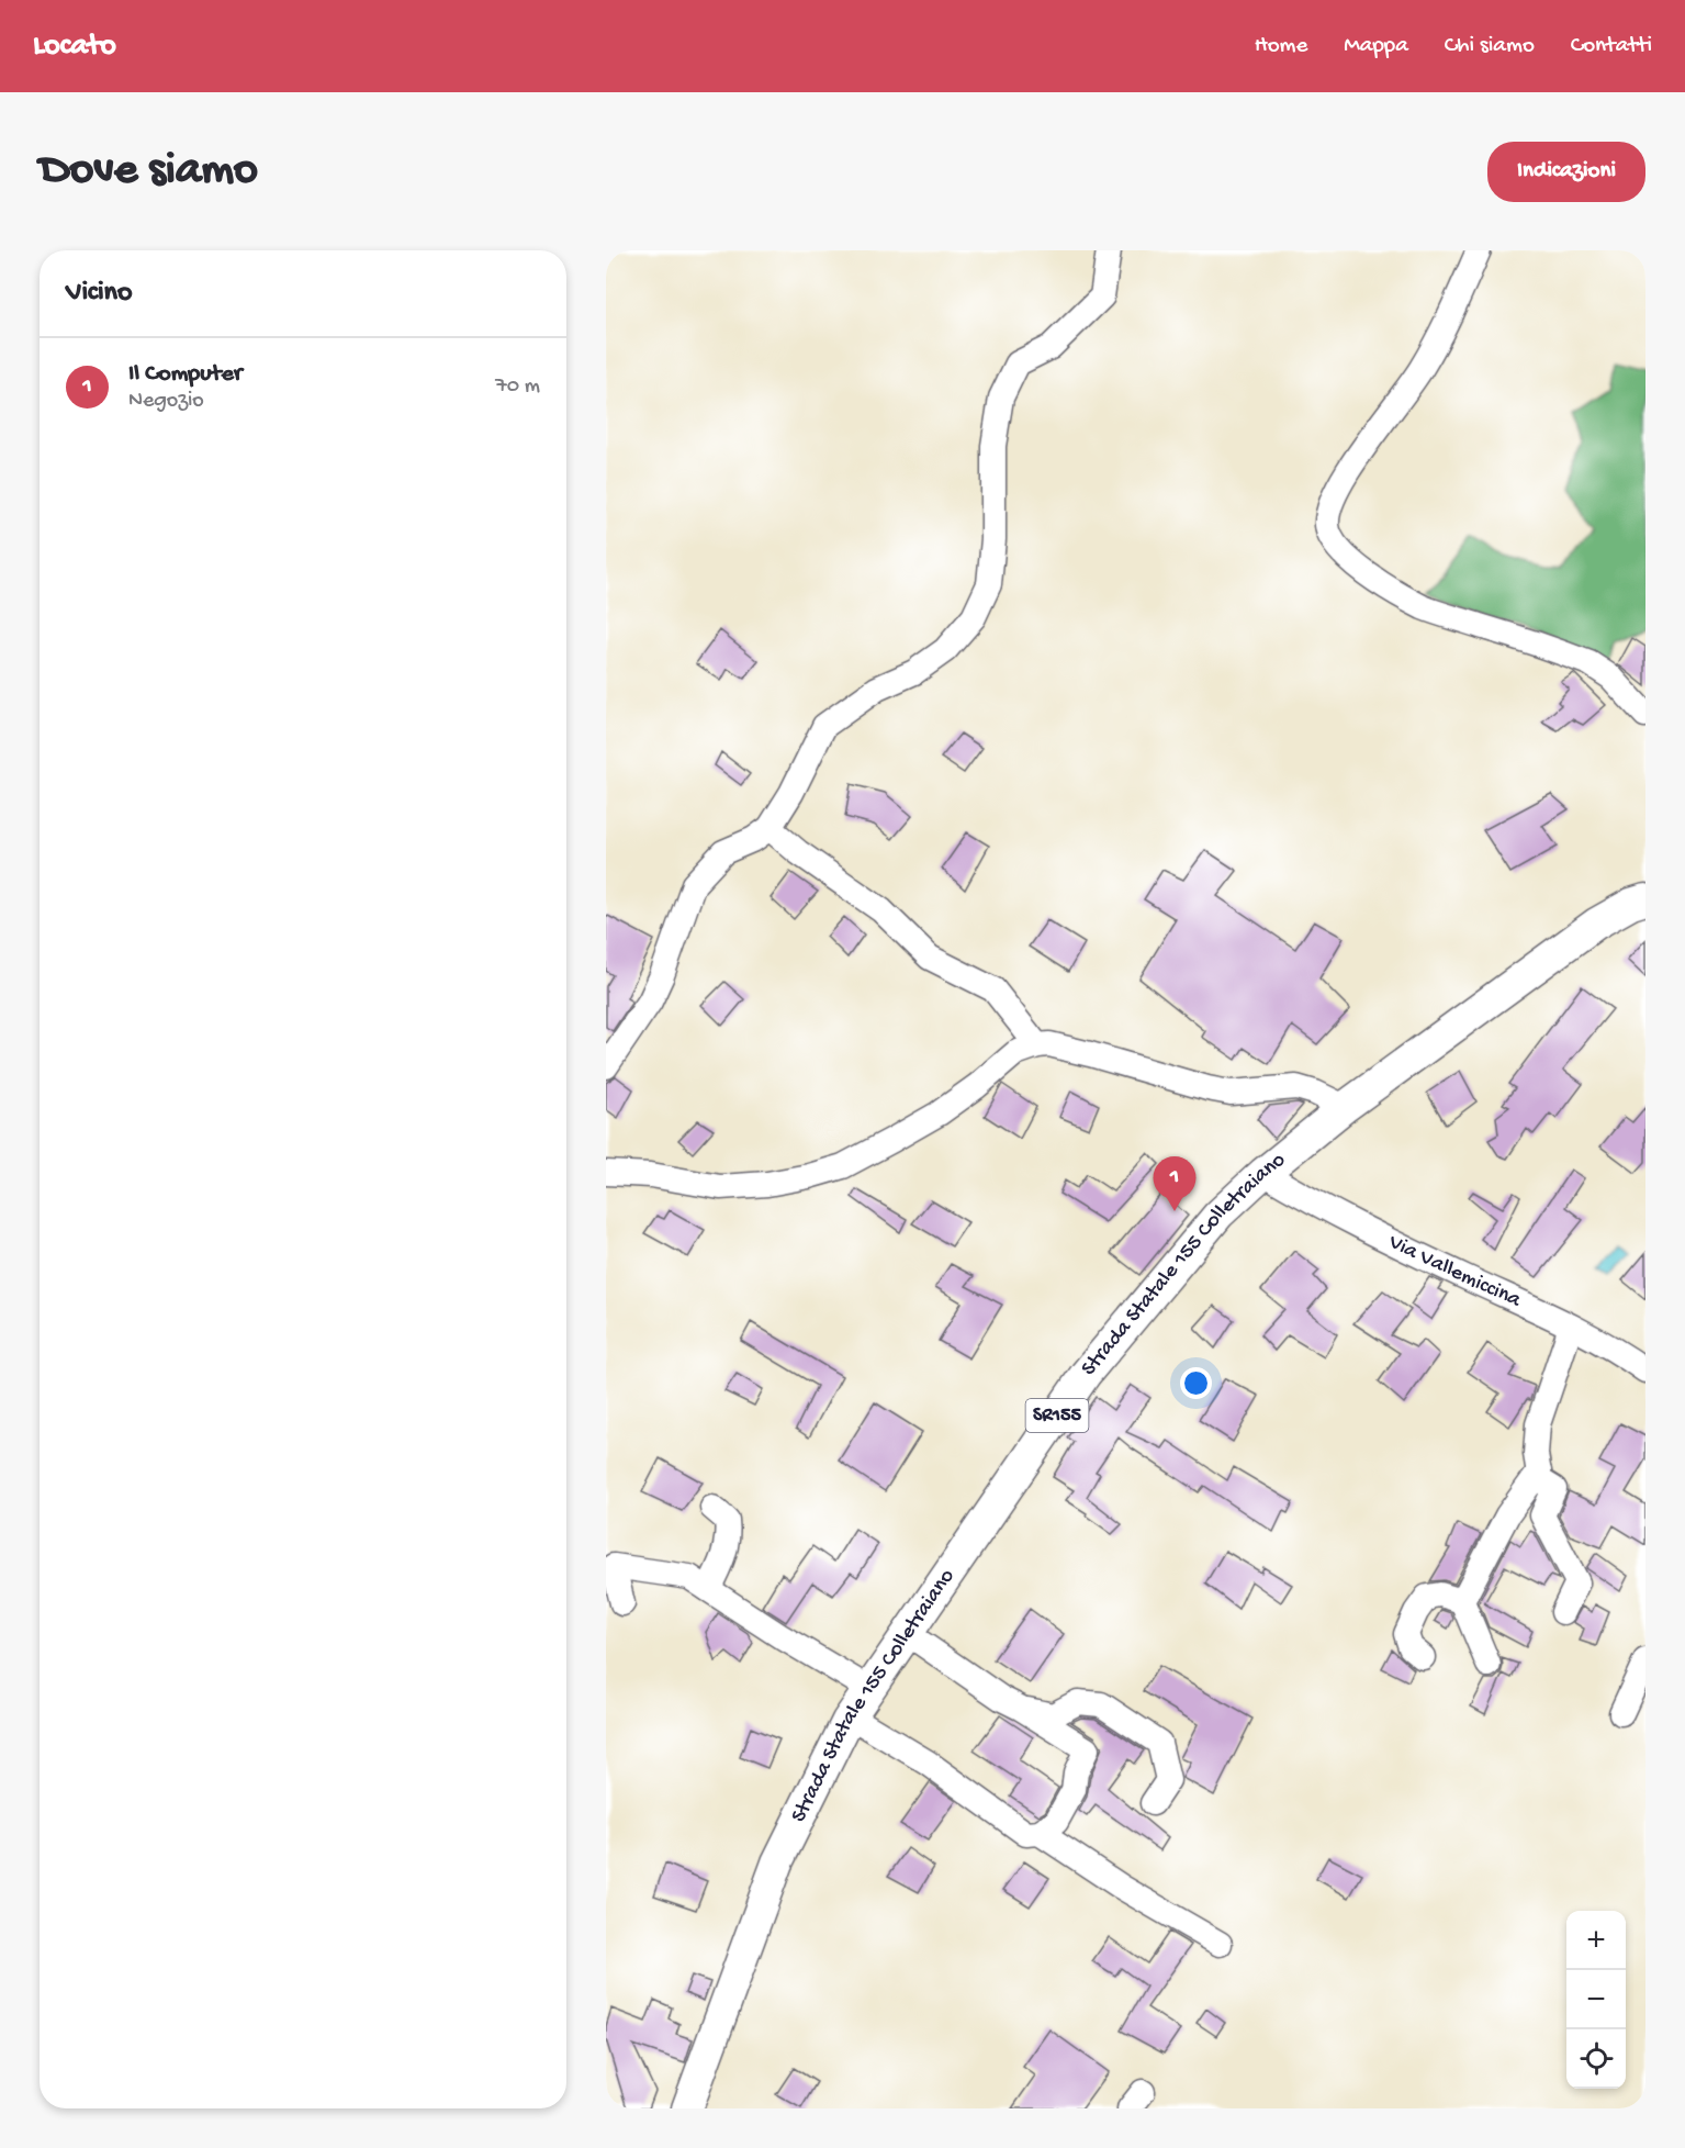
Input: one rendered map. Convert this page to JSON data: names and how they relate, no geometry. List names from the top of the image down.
{
  "streets": {
    "main road": ["Strada Statale 155 Colletraiano", "SR155"],
    "street": ["Via Vallemiccina"]
  },
  "crossings": [
    ["Strada Statale 155 Colletraiano", "Via Vallemiccina"]
  ],
  "page": {
    "header": "Locato",
    "nav": [
      "Home",
      "Mappa",
      "Chi siamo",
      "Contatti"
    ],
    "buttons": "Indicazioni",
    "title": "Dove siamo",
    "heading": "Vicino",
    "list": [
      {
        "mark": "1",
        "name": "Il Computer",
        "note": "Negozio",
        "value": "70 m"
      }
    ],
    "pins": "1",
    "map_buttons": ["+", "−"]
  }
}
